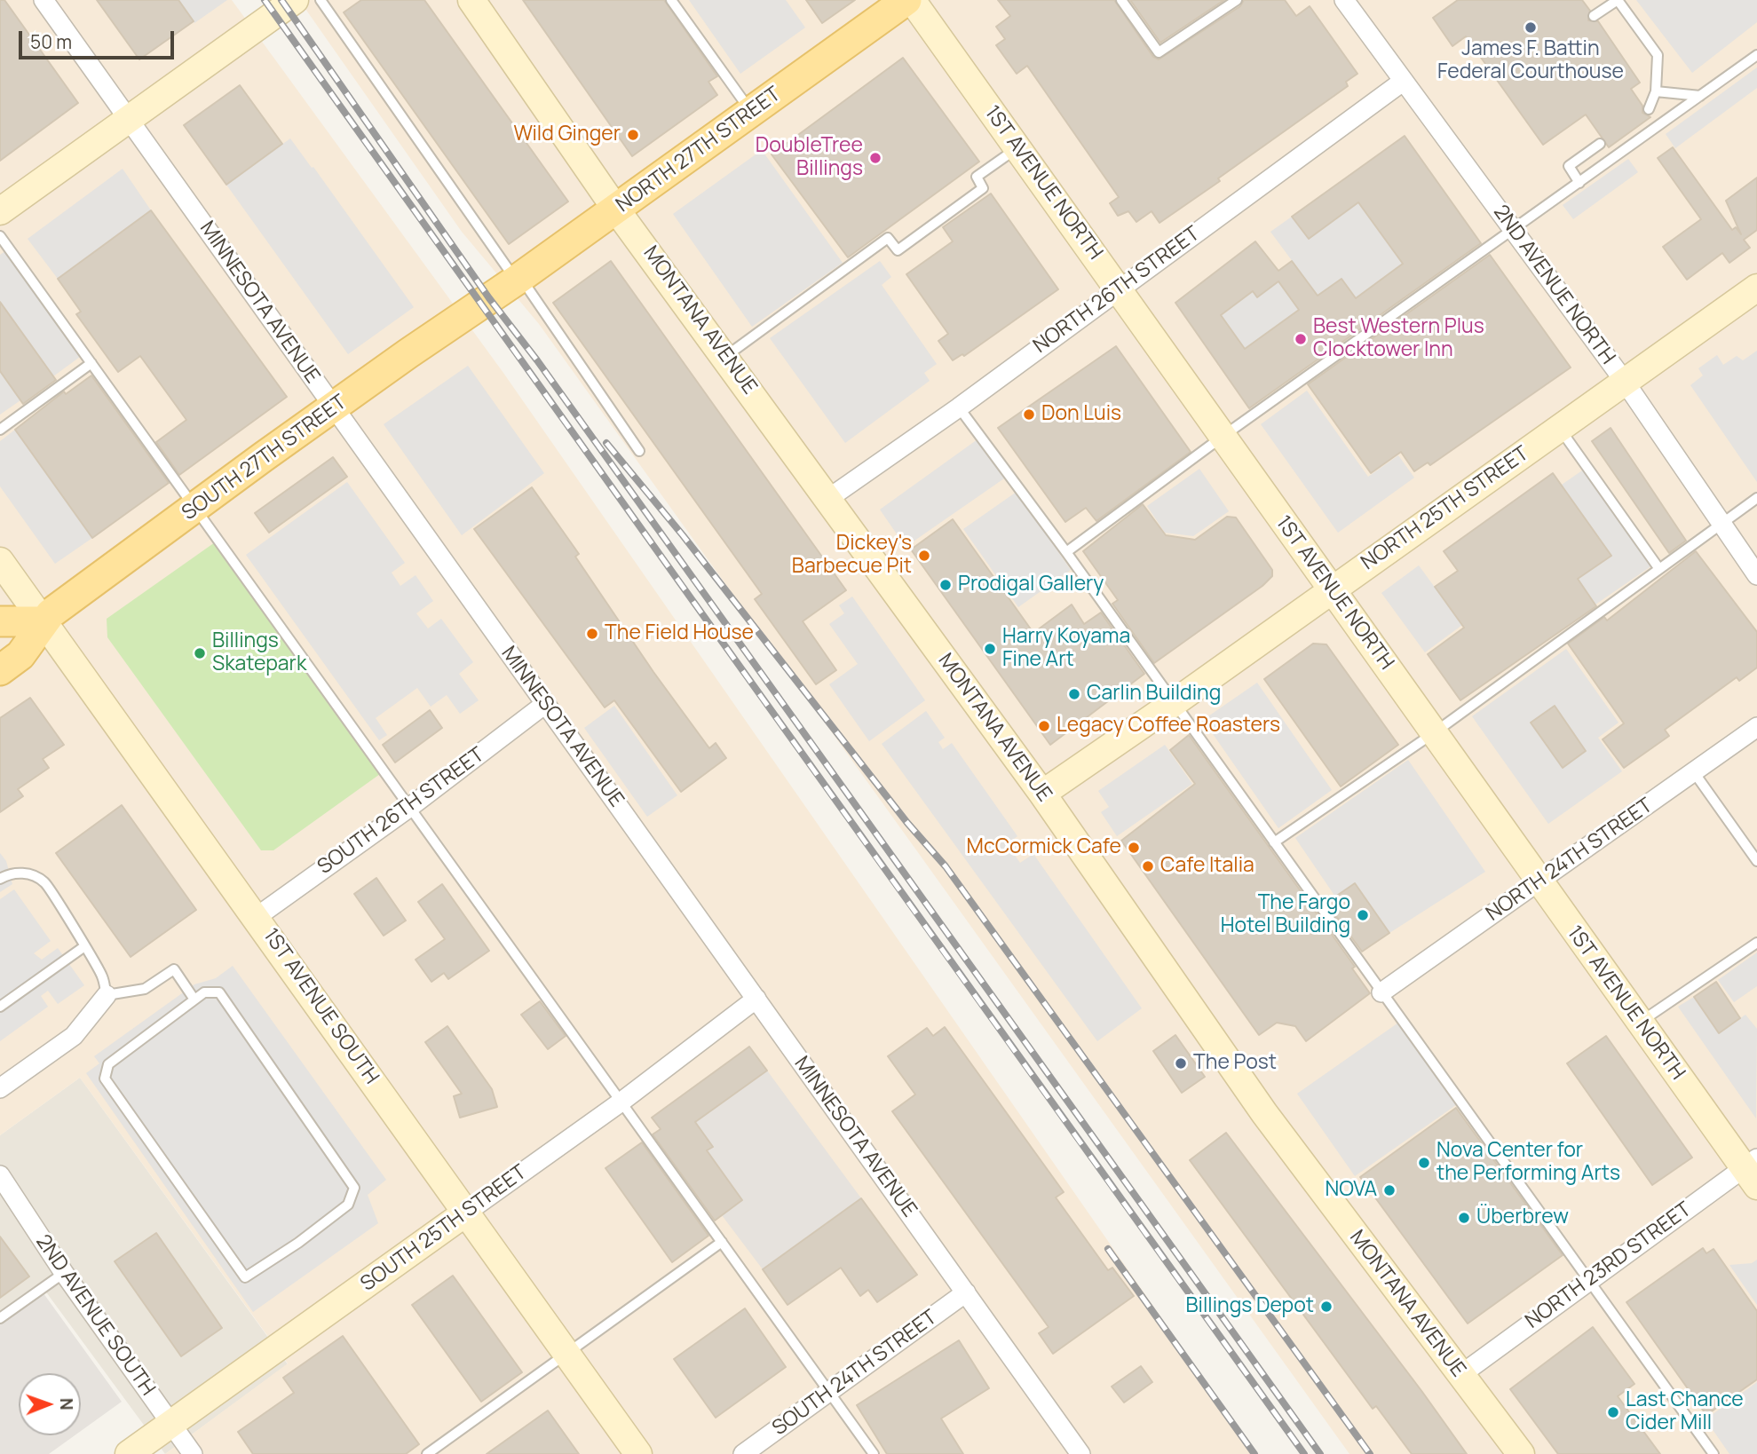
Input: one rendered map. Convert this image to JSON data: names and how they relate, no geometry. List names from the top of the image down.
{
  "streets": {
    "main road": [
      "NORTH 27TH STREET",
      "1ST AVENUE NORTH",
      "MONTANA AVENUE",
      "SOUTH 27TH STREET",
      "NORTH 25TH STREET",
      "1ST AVENUE SOUTH",
      "SOUTH 25TH STREET"
    ],
    "street": [
      "2ND AVENUE NORTH",
      "NORTH 26TH STREET",
      "MINNESOTA AVENUE",
      "SOUTH 26TH STREET",
      "NORTH 24TH STREET",
      "NORTH 23RD STREET",
      "2ND AVENUE SOUTH",
      "SOUTH 24TH STREET"
    ]
  },
  "crossings": [
    ["NORTH 27TH STREET", "MONTANA AVENUE"],
    ["NORTH 27TH STREET", "SOUTH 27TH STREET"],
    ["1ST AVENUE NORTH", "NORTH 26TH STREET"],
    ["1ST AVENUE NORTH", "NORTH 25TH STREET"],
    ["1ST AVENUE NORTH", "NORTH 24TH STREET"],
    ["1ST AVENUE NORTH", "NORTH 23RD STREET"],
    ["2ND AVENUE NORTH", "NORTH 26TH STREET"],
    ["2ND AVENUE NORTH", "NORTH 25TH STREET"],
    ["NORTH 26TH STREET", "MONTANA AVENUE"],
    ["MINNESOTA AVENUE", "SOUTH 27TH STREET"],
    ["MINNESOTA AVENUE", "SOUTH 26TH STREET"],
    ["MINNESOTA AVENUE", "SOUTH 25TH STREET"],
    ["MINNESOTA AVENUE", "SOUTH 24TH STREET"],
    ["MONTANA AVENUE", "NORTH 25TH STREET"],
    ["MONTANA AVENUE", "NORTH 23RD STREET"],
    ["SOUTH 27TH STREET", "1ST AVENUE SOUTH"],
    ["SOUTH 26TH STREET", "1ST AVENUE SOUTH"],
    ["1ST AVENUE SOUTH", "SOUTH 25TH STREET"],
    ["SOUTH 25TH STREET", "2ND AVENUE SOUTH"]
  ],
  "places": [
    "James F. Battin Federal Courthouse",
    "Wild Ginger",
    "DoubleTree Billings",
    "Best Western Plus Clocktower Inn",
    "Don Luis",
    "Dickey's Barbecue Pit",
    "Prodigal Gallery",
    "The Field House",
    "Harry Koyama Fine Art",
    "Billings Skatepark",
    "Carlin Building",
    "Legacy Coffee Roasters",
    "McCormick Cafe",
    "Cafe Italia",
    "The Fargo Hotel Building",
    "The Post",
    "Nova Center for the Performing Arts",
    "NOVA",
    "Überbrew",
    "Billings Depot",
    "Last Chance Cider Mill"
  ],
  "scale_bar": "50 m",
  "north": "right"
}
